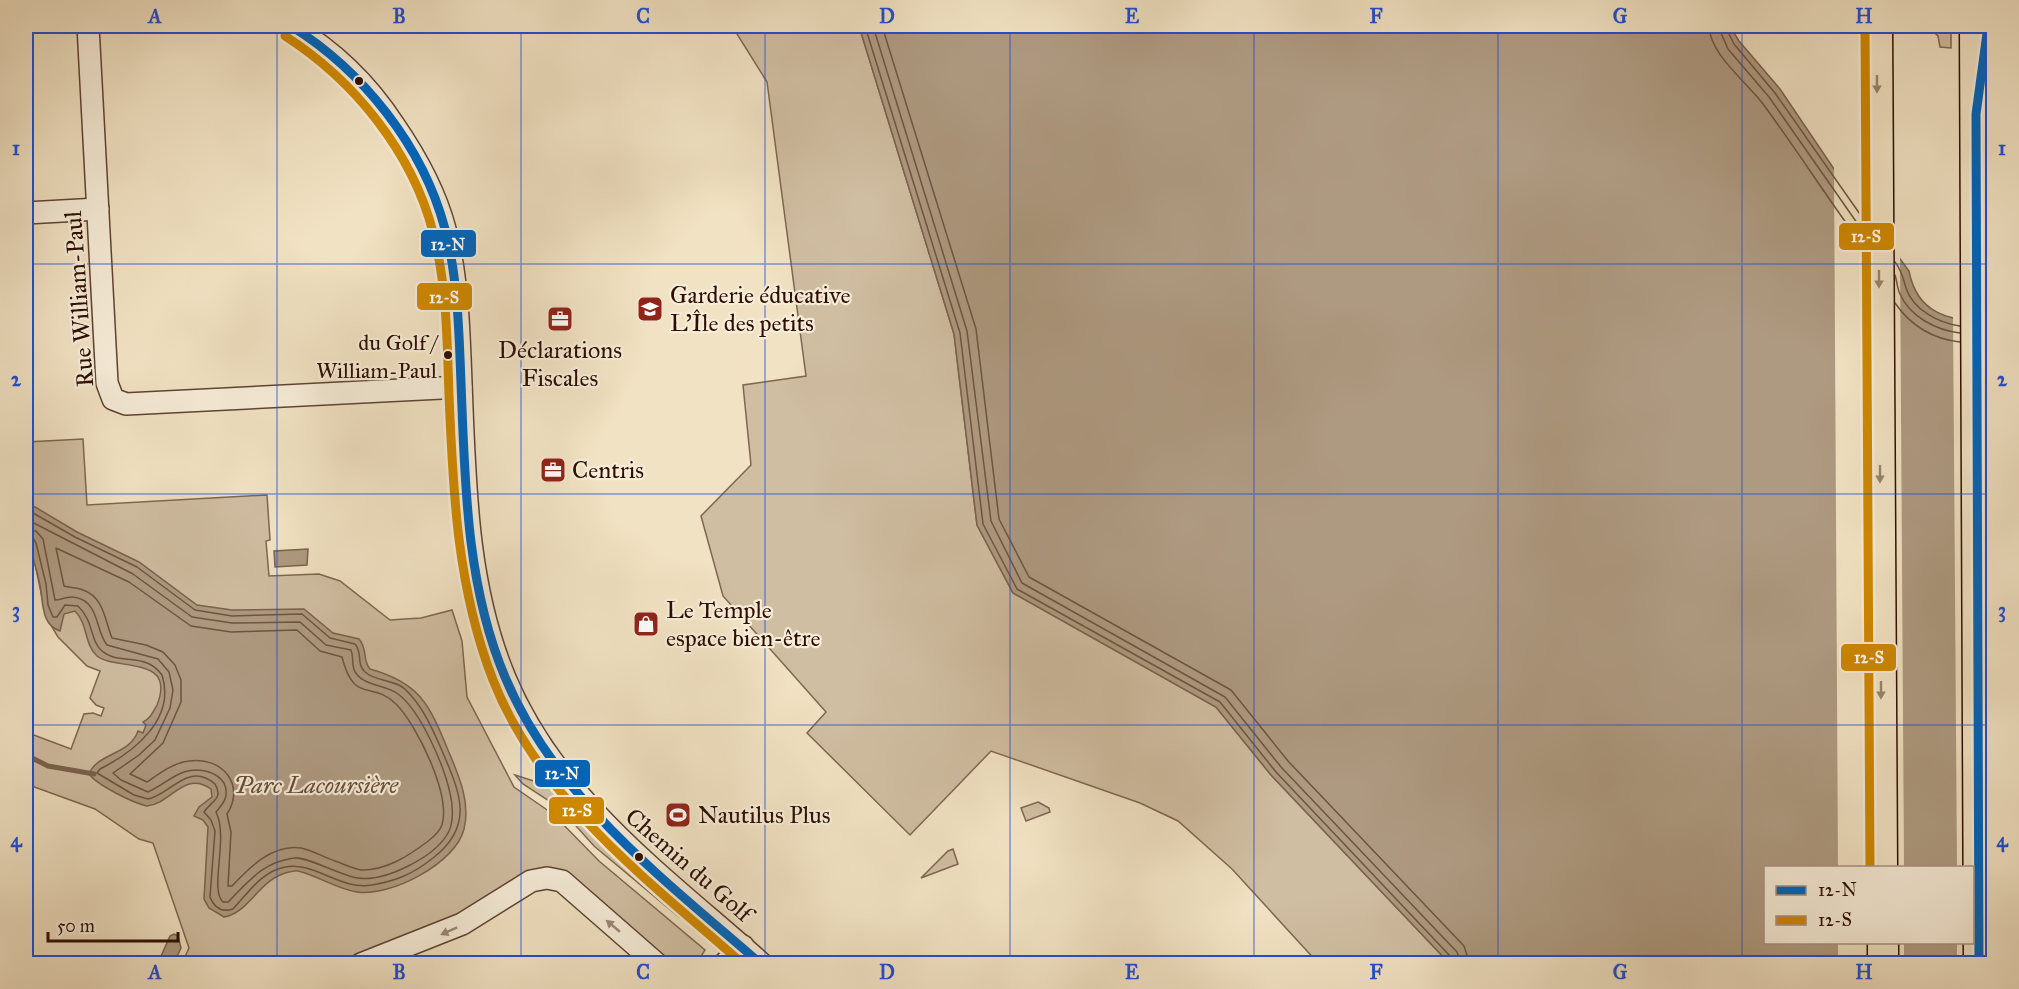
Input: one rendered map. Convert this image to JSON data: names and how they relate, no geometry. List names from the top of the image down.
{
  "streets": {
    "street": ["Rue William-Paul", "Chemin du Golf"]
  },
  "crossings": [
    ["Rue William-Paul", "Chemin du Golf"]
  ],
  "parks": ["Parc Lacoursière"],
  "places": {
    "school or university": ["Garderie éducative L'Île des petits"],
    "office": ["Déclarations Fiscales", "Centris"],
    "other": ["du Golf / William-Paul"],
    "shop": ["Le Temple espace bien-être"],
    "sports": ["Nautilus Plus"]
  },
  "lines": ["transit line 12-N", "transit line 12-S"],
  "legend": ["12-N", "12-S"],
  "scale_bar": "50 m",
  "grid": {
    "columns": [
      "A",
      "B",
      "C",
      "D",
      "E",
      "F",
      "G",
      "H"
    ],
    "rows": [
      "1",
      "2",
      "3",
      "4"
    ]
  }
}
